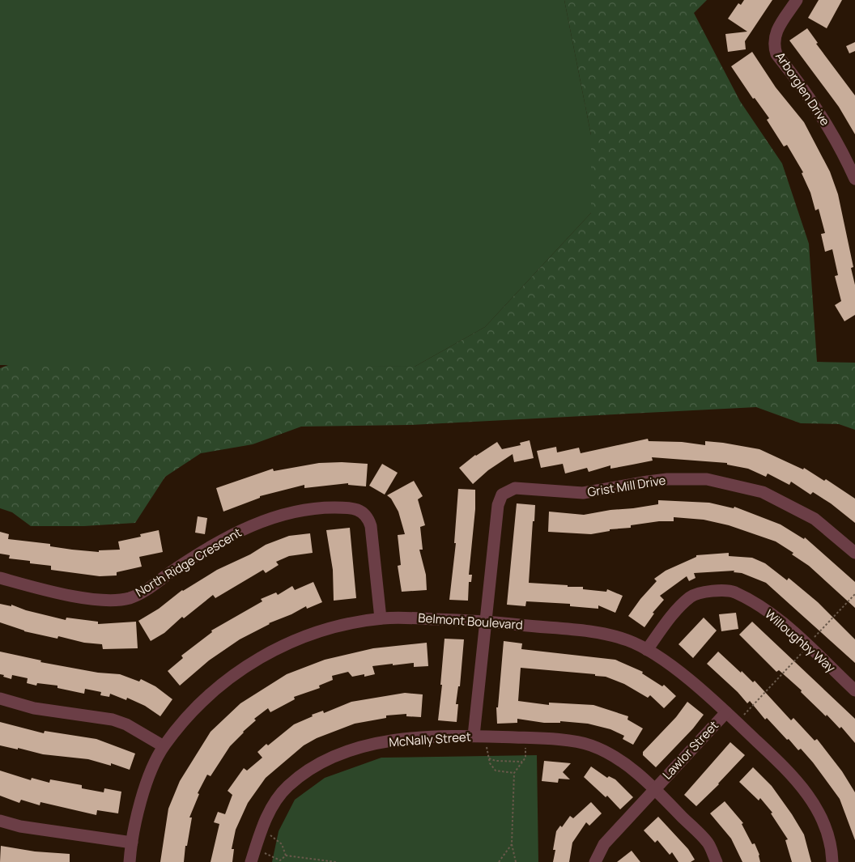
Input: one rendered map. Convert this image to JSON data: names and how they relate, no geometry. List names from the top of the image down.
{
  "streets": {
    "street": [
      "Arborglen Drive",
      "Grist Mill Drive",
      "North Ridge Crescent",
      "Belmont Boulevard",
      "Willoughby Way",
      "McNally Street",
      "Lawlor Street"
    ]
  },
  "crossings": [
    ["Grist Mill Drive", "Belmont Boulevard"],
    ["Grist Mill Drive", "McNally Street"],
    ["North Ridge Crescent", "Belmont Boulevard"],
    ["Belmont Boulevard", "Willoughby Way"],
    ["Belmont Boulevard", "Lawlor Street"],
    ["McNally Street", "Lawlor Street"]
  ]
}
